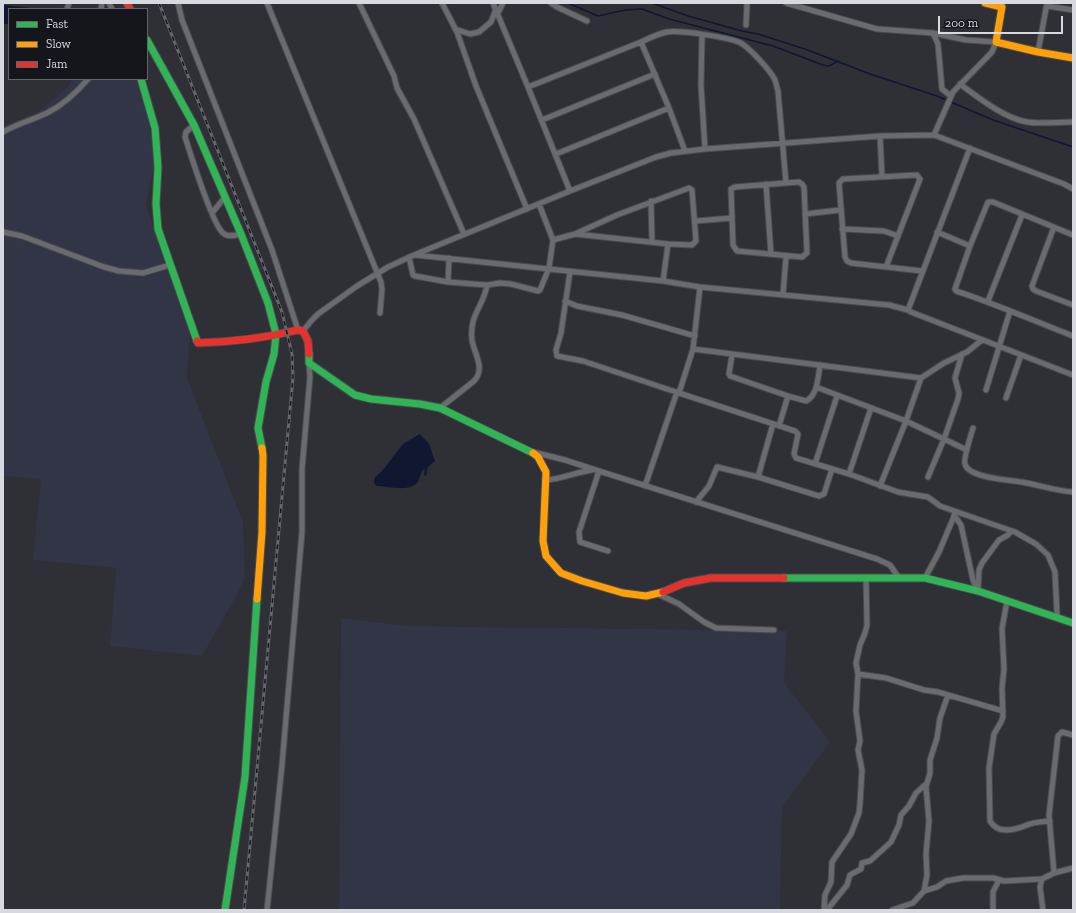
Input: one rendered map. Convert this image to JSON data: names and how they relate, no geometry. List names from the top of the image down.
{
  "legend": ["Fast", "Slow", "Jam"],
  "scale_bar": "200 m"
}
